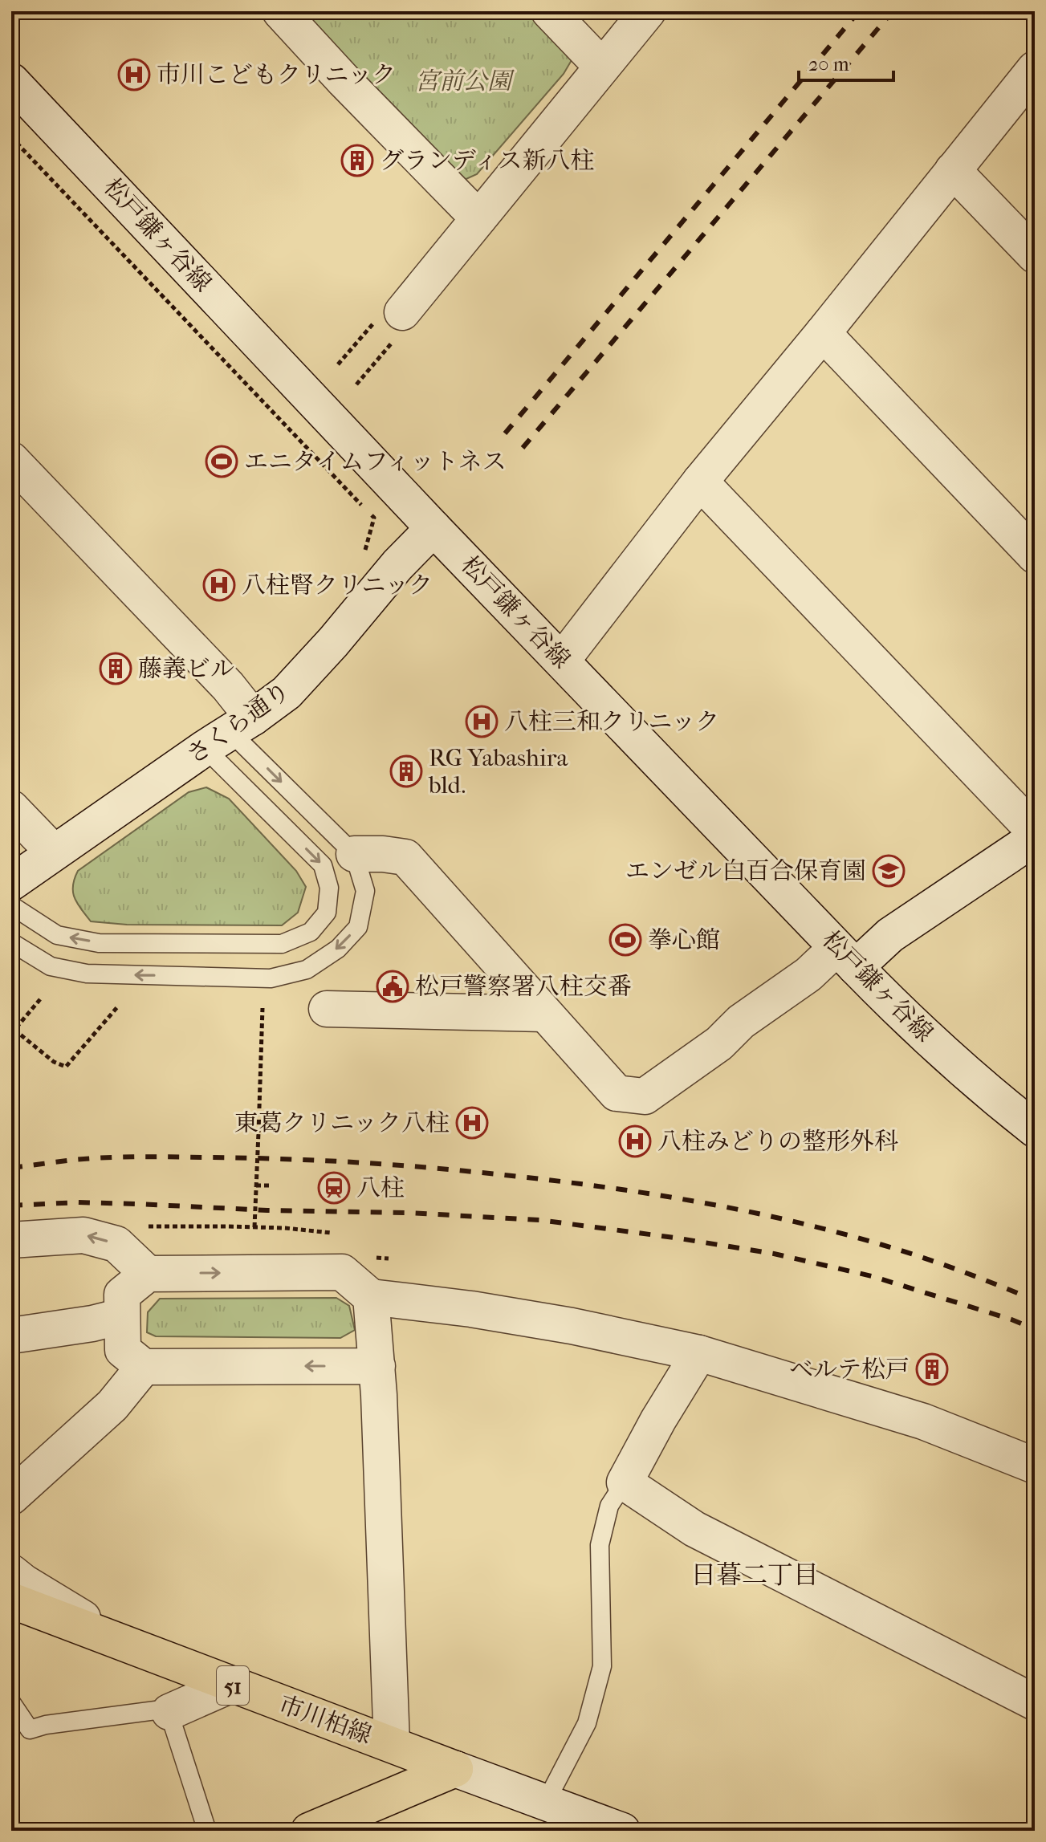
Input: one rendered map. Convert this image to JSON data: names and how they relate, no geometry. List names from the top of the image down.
{
  "streets": {
    "main road": ["51", "市川柏線"],
    "street": ["松戸鎌ヶ谷線", "さくら通り"]
  },
  "crossings": [
    ["松戸鎌ヶ谷線", "さくら通り"]
  ],
  "districts": ["日暮二丁目"],
  "parks": ["宮前公園"],
  "places": {
    "hospital": [
      "市川こどもクリニック",
      "八柱腎クリニック",
      "八柱三和クリニック",
      "東葛クリニック八柱",
      "八柱みどりの整形外科"
    ],
    "building": [
      "グランディス新八柱",
      "藤義ビル",
      "RG Yabashira bld.",
      "ベルテ松戸"
    ],
    "sports": ["エニタイムフィットネス", "拳心館"],
    "school or university": ["エンゼル白百合保育園"],
    "public building": ["松戸警察署八柱交番"],
    "station": ["八柱"]
  },
  "scale_bar": "20 m"
}
